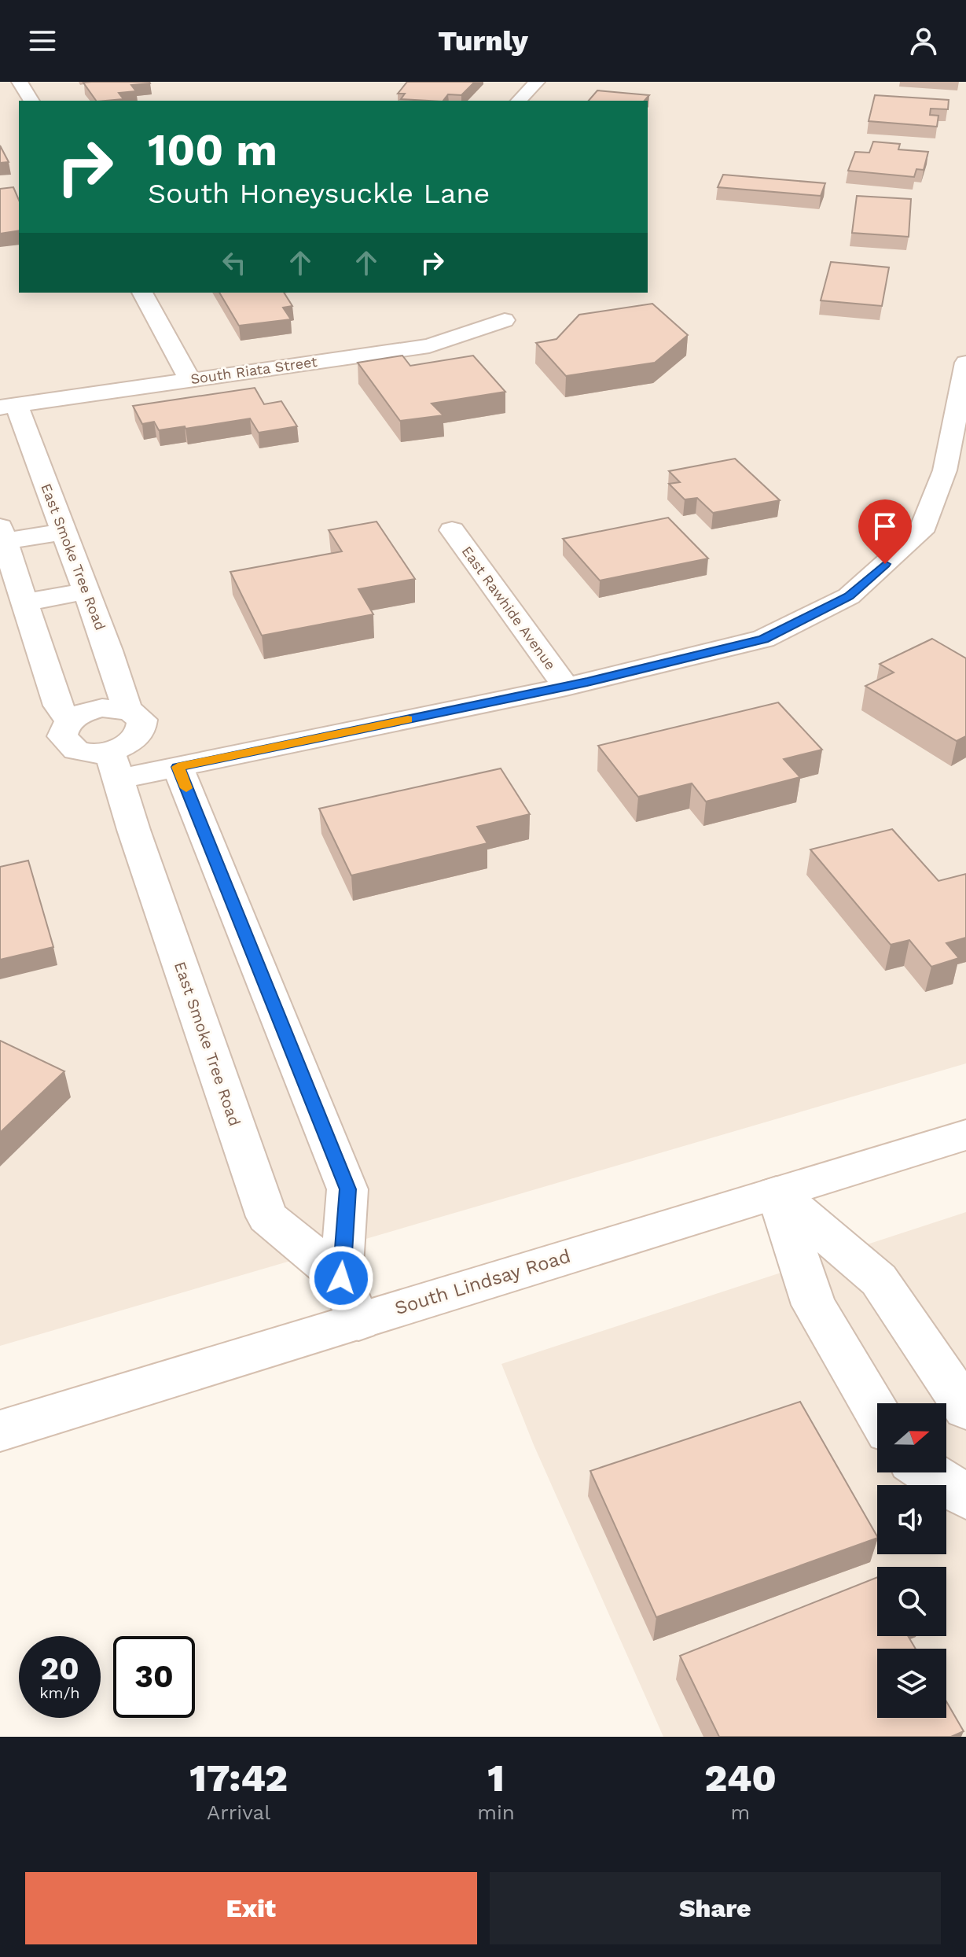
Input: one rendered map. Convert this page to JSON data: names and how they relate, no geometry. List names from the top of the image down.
{
  "streets": {
    "street": [
      "South Riata Street",
      "East Smoke Tree Road",
      "East Rawhide Avenue",
      "South Lindsay Road"
    ]
  },
  "crossings": [
    ["South Riata Street", "East Smoke Tree Road"],
    ["East Smoke Tree Road", "South Lindsay Road"]
  ],
  "north": "right",
  "page": {
    "header": "Turnly",
    "turn": ["100 m", "South Honeysuckle Lane"],
    "speed": "20 km/h",
    "limit": "30",
    "eta": [
      "17:42",
      "Arrival",
      "1",
      "min",
      "240",
      "m"
    ],
    "buttons": ["Exit", "Share"]
  }
}
